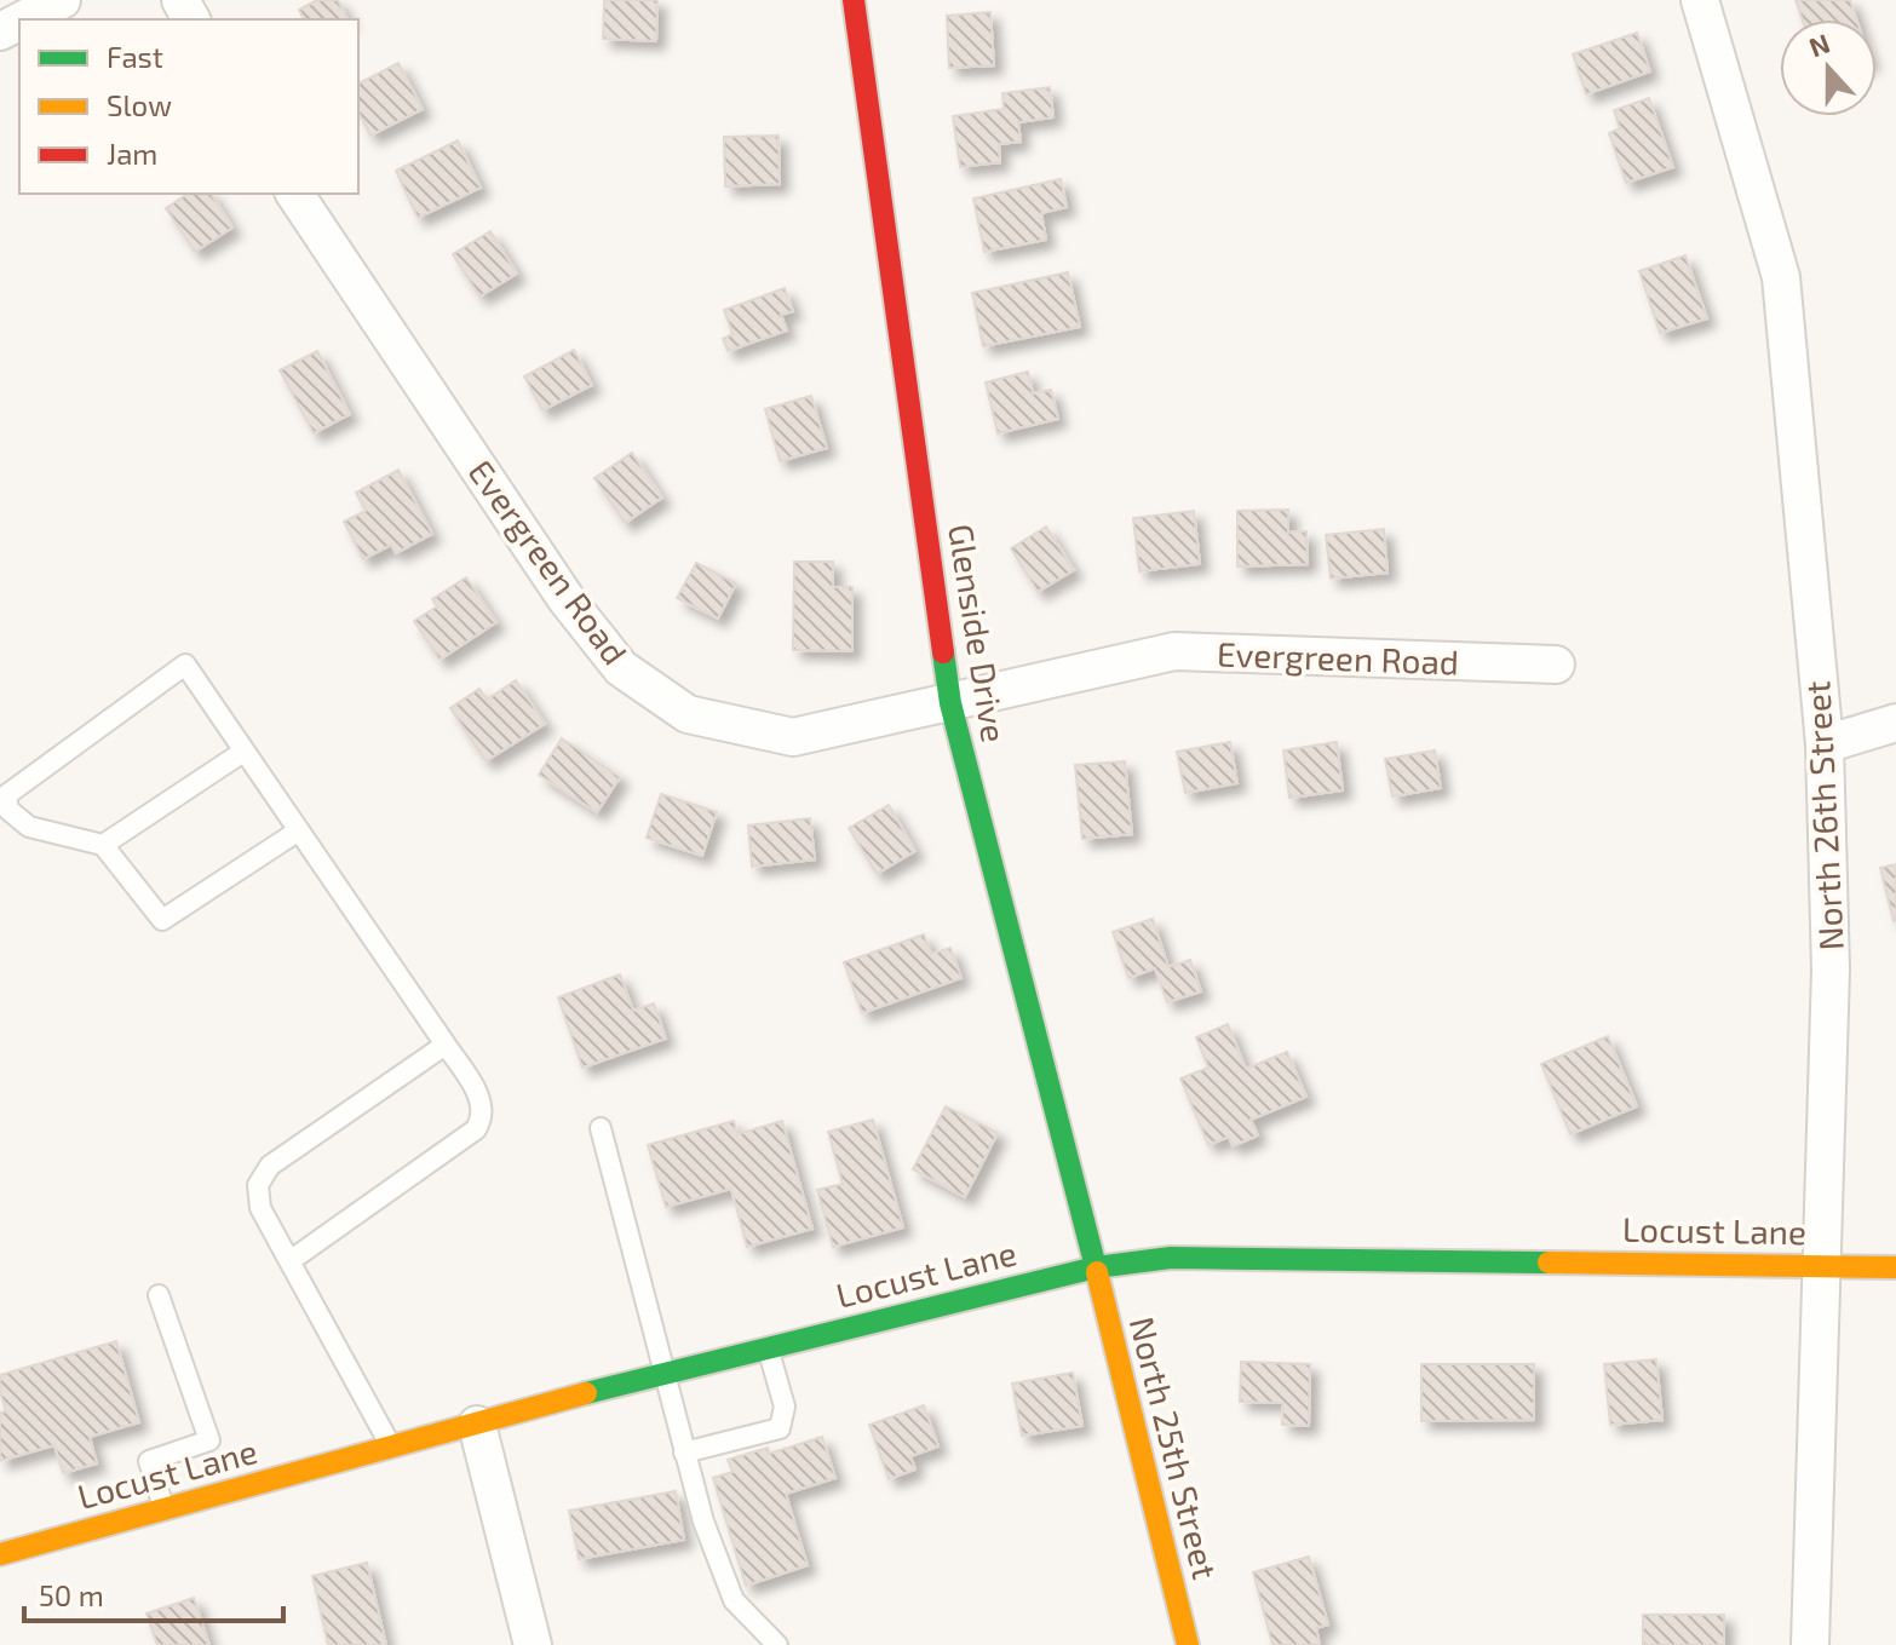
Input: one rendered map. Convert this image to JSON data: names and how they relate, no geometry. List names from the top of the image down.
{
  "streets": {
    "street": [
      "Evergreen Road",
      "Glenside Drive",
      "North 26th Street",
      "Locust Lane",
      "North 25th Street"
    ]
  },
  "crossings": [
    ["Evergreen Road", "Glenside Drive"],
    ["Glenside Drive", "Locust Lane"],
    ["Glenside Drive", "North 25th Street"],
    ["North 26th Street", "Locust Lane"],
    ["Locust Lane", "North 25th Street"]
  ],
  "legend": ["Fast", "Slow", "Jam"],
  "scale_bar": "50 m",
  "north": "top"
}
